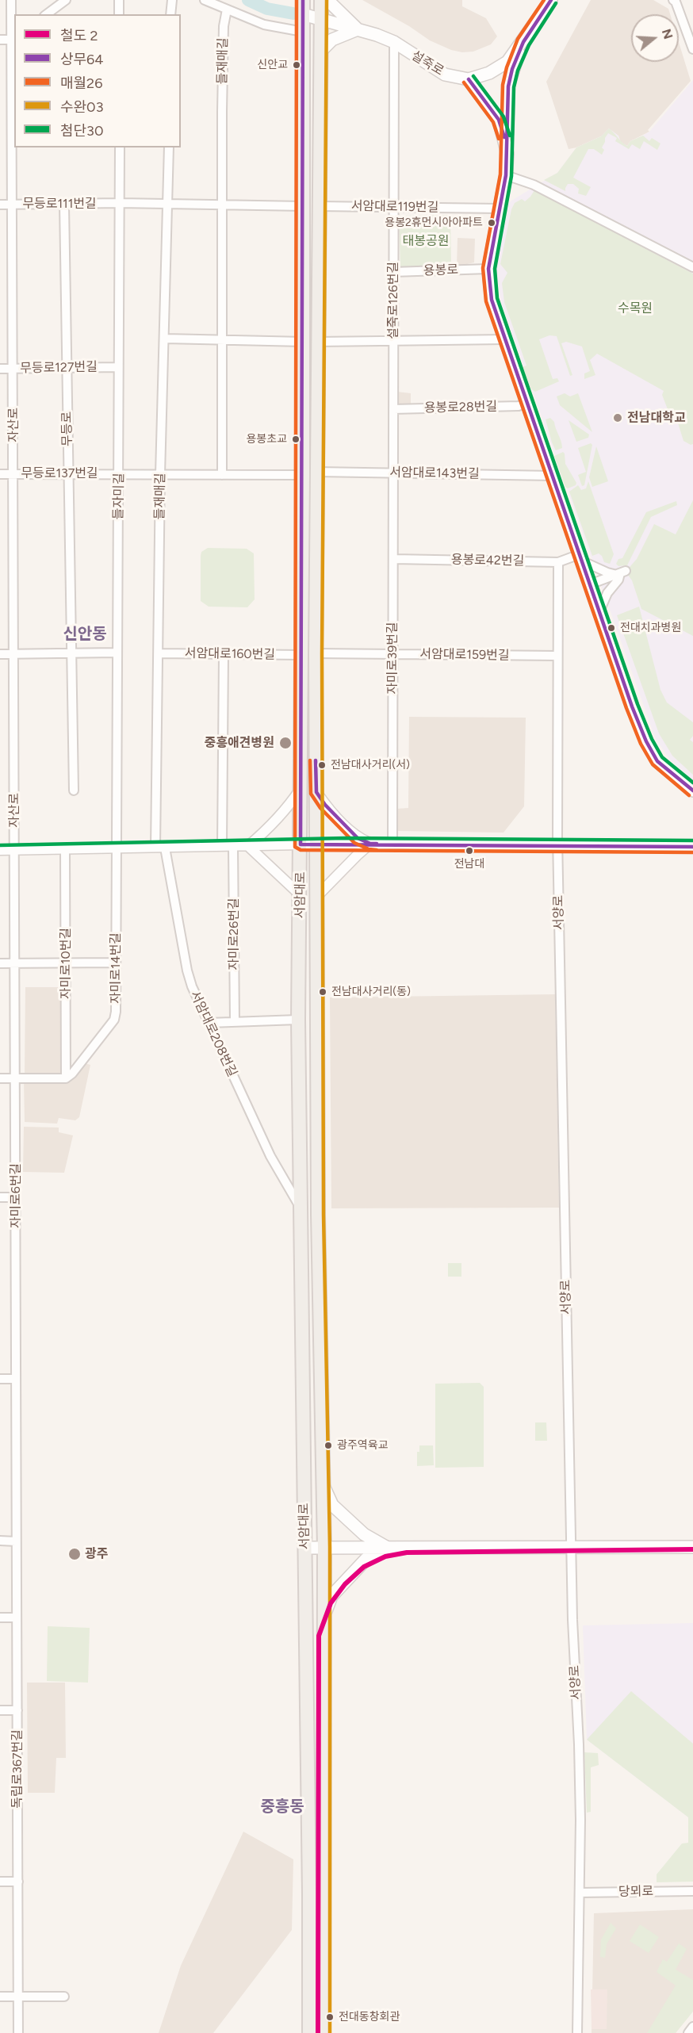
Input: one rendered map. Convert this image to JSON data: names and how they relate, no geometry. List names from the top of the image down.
{
  "streets": {
    "main road": ["설죽로", "서암대로"],
    "street": [
      "들재매길",
      "무등로111번길",
      "서암대로119번길",
      "용봉로",
      "설죽로126번길",
      "무등로127번길",
      "용봉로28번길",
      "자산로",
      "무등로",
      "무등로137번길",
      "서암대로143번길",
      "들자미길",
      "용봉로42번길",
      "서암대로160번길",
      "서암대로159번길",
      "자미로39번길",
      "서양로",
      "자미로26번길",
      "자미로10번길",
      "자미로14번길",
      "서암대로208번길",
      "자미로6번길",
      "독립로367번길",
      "당뫼로"
    ]
  },
  "crossings": [
    ["들재매길", "무등로111번길"],
    ["들재매길", "무등로137번길"],
    ["들재매길", "서암대로160번길"],
    ["들재매길", "서암대로208번길"],
    ["설죽로", "설죽로126번길"],
    ["설죽로", "서암대로"],
    ["무등로111번길", "자산로"],
    ["무등로111번길", "무등로"],
    ["무등로111번길", "들자미길"],
    ["무등로111번길", "서암대로"],
    ["서암대로119번길", "설죽로126번길"],
    ["서암대로119번길", "서암대로"],
    ["용봉로", "설죽로126번길"],
    ["설죽로126번길", "용봉로28번길"],
    ["설죽로126번길", "서암대로143번길"],
    ["설죽로126번길", "자미로39번길"],
    ["무등로127번길", "자산로"],
    ["무등로127번길", "무등로"],
    ["무등로127번길", "들자미길"],
    ["자산로", "무등로137번길"],
    ["자산로", "자미로6번길"],
    ["무등로", "무등로137번길"],
    ["무등로137번길", "들자미길"],
    ["무등로137번길", "서암대로"],
    ["서암대로143번길", "자미로39번길"],
    ["서암대로143번길", "서암대로"],
    ["들자미길", "자미로14번길"],
    ["용봉로42번길", "자미로39번길"],
    ["용봉로42번길", "서양로"],
    ["서암대로160번길", "서암대로159번길"],
    ["서암대로160번길", "서암대로"],
    ["서암대로159번길", "자미로39번길"],
    ["서암대로159번길", "서암대로"],
    ["서암대로159번길", "서양로"],
    ["서암대로", "서암대로208번길"],
    ["서양로", "당뫼로"],
    ["자미로10번길", "자미로14번길"],
    ["자미로6번길", "독립로367번길"]
  ],
  "districts": ["신안동", "중흥동"],
  "parks": ["태봉공원", "수목원"],
  "places": [
    "신안교",
    "용봉2휴먼시아아파트",
    "전남대학교",
    "용봉초교",
    "전대치과병원",
    "중흥애견병원",
    "전남대사거리(서)",
    "전남대",
    "전남대사거리(동)",
    "광주역육교",
    "광주",
    "전대동창회관"
  ],
  "lines": [
    "transit line 상무64",
    "transit line 매월26",
    "transit line 수완03",
    "transit line 첨단30",
    "rail line 2"
  ],
  "legend": [
    "철도 2",
    "상무64",
    "매월26",
    "수완03",
    "첨단30"
  ],
  "north": "right"
}
